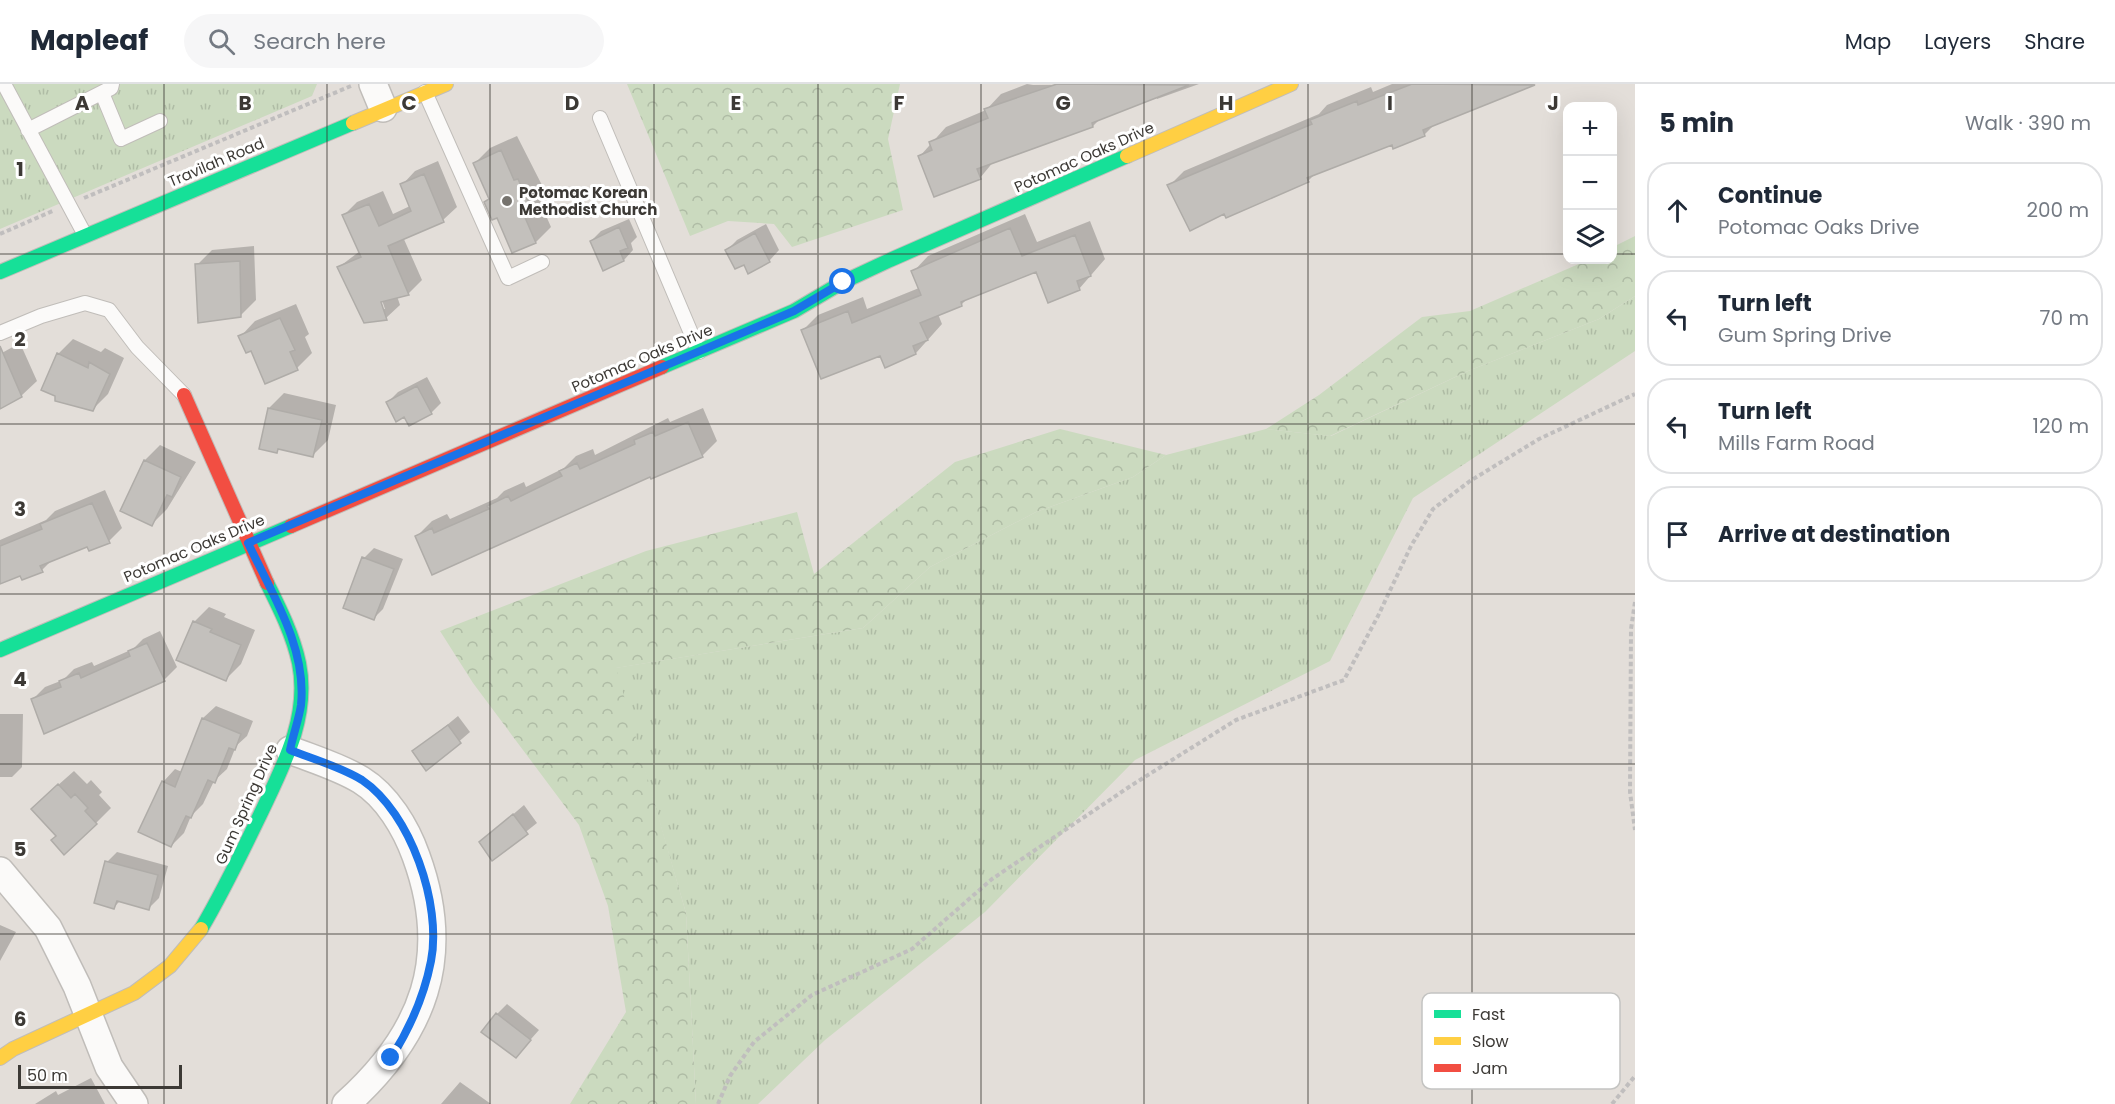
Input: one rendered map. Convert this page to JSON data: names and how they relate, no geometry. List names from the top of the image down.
{
  "streets": {
    "street": ["Potomac Oaks Drive", "Travilah Road", "Gum Spring Drive"]
  },
  "crossings": [
    ["Potomac Oaks Drive", "Gum Spring Drive"]
  ],
  "places": ["Potomac Korean Methodist Church"],
  "legend": ["Fast", "Slow", "Jam"],
  "scale_bar": "50 m",
  "page": {
    "header": "Mapleaf",
    "search": "Search here",
    "nav": ["Map", "Layers", "Share"],
    "heading": ["5 min", "Walk · 390 m"],
    "map_buttons": ["+", "−"],
    "list": [
      ["Continue", "Potomac Oaks Drive", "200 m"],
      ["Turn left", "Gum Spring Drive", "70 m"],
      ["Turn left", "Mills Farm Road", "120 m"],
      "Arrive at destination"
    ],
    "scale": "50 m"
  },
  "grid": {
    "columns": [
      "A",
      "B",
      "C",
      "D",
      "E",
      "F",
      "G",
      "H",
      "I",
      "J"
    ],
    "rows": [
      "1",
      "2",
      "3",
      "4",
      "5",
      "6"
    ]
  }
}
